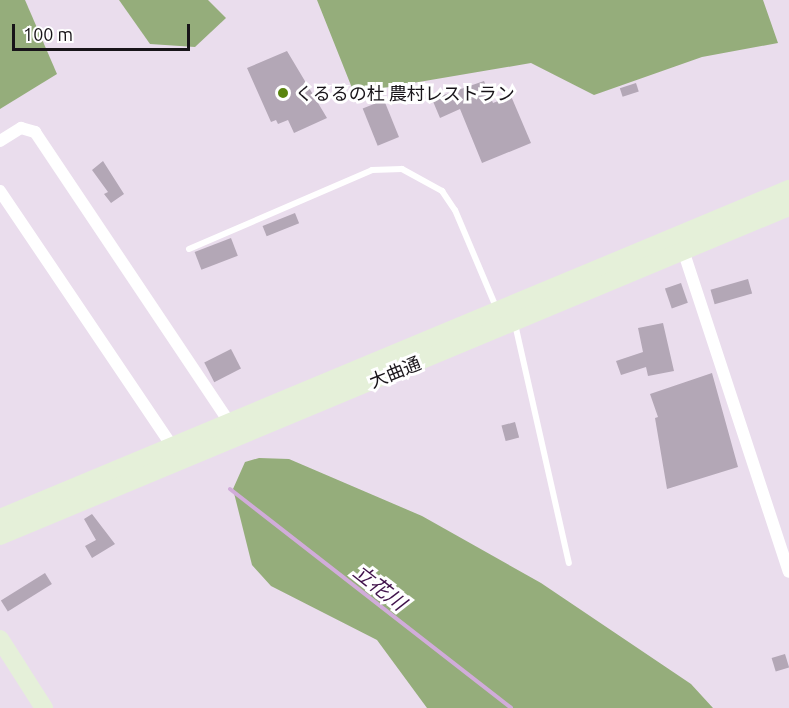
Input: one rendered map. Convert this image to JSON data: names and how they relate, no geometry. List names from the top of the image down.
{
  "streets": {
    "main road": ["大曲通"]
  },
  "water": ["立花川"],
  "places": ["くるるの杜 農村レストラン"],
  "scale_bar": "100 m"
}
